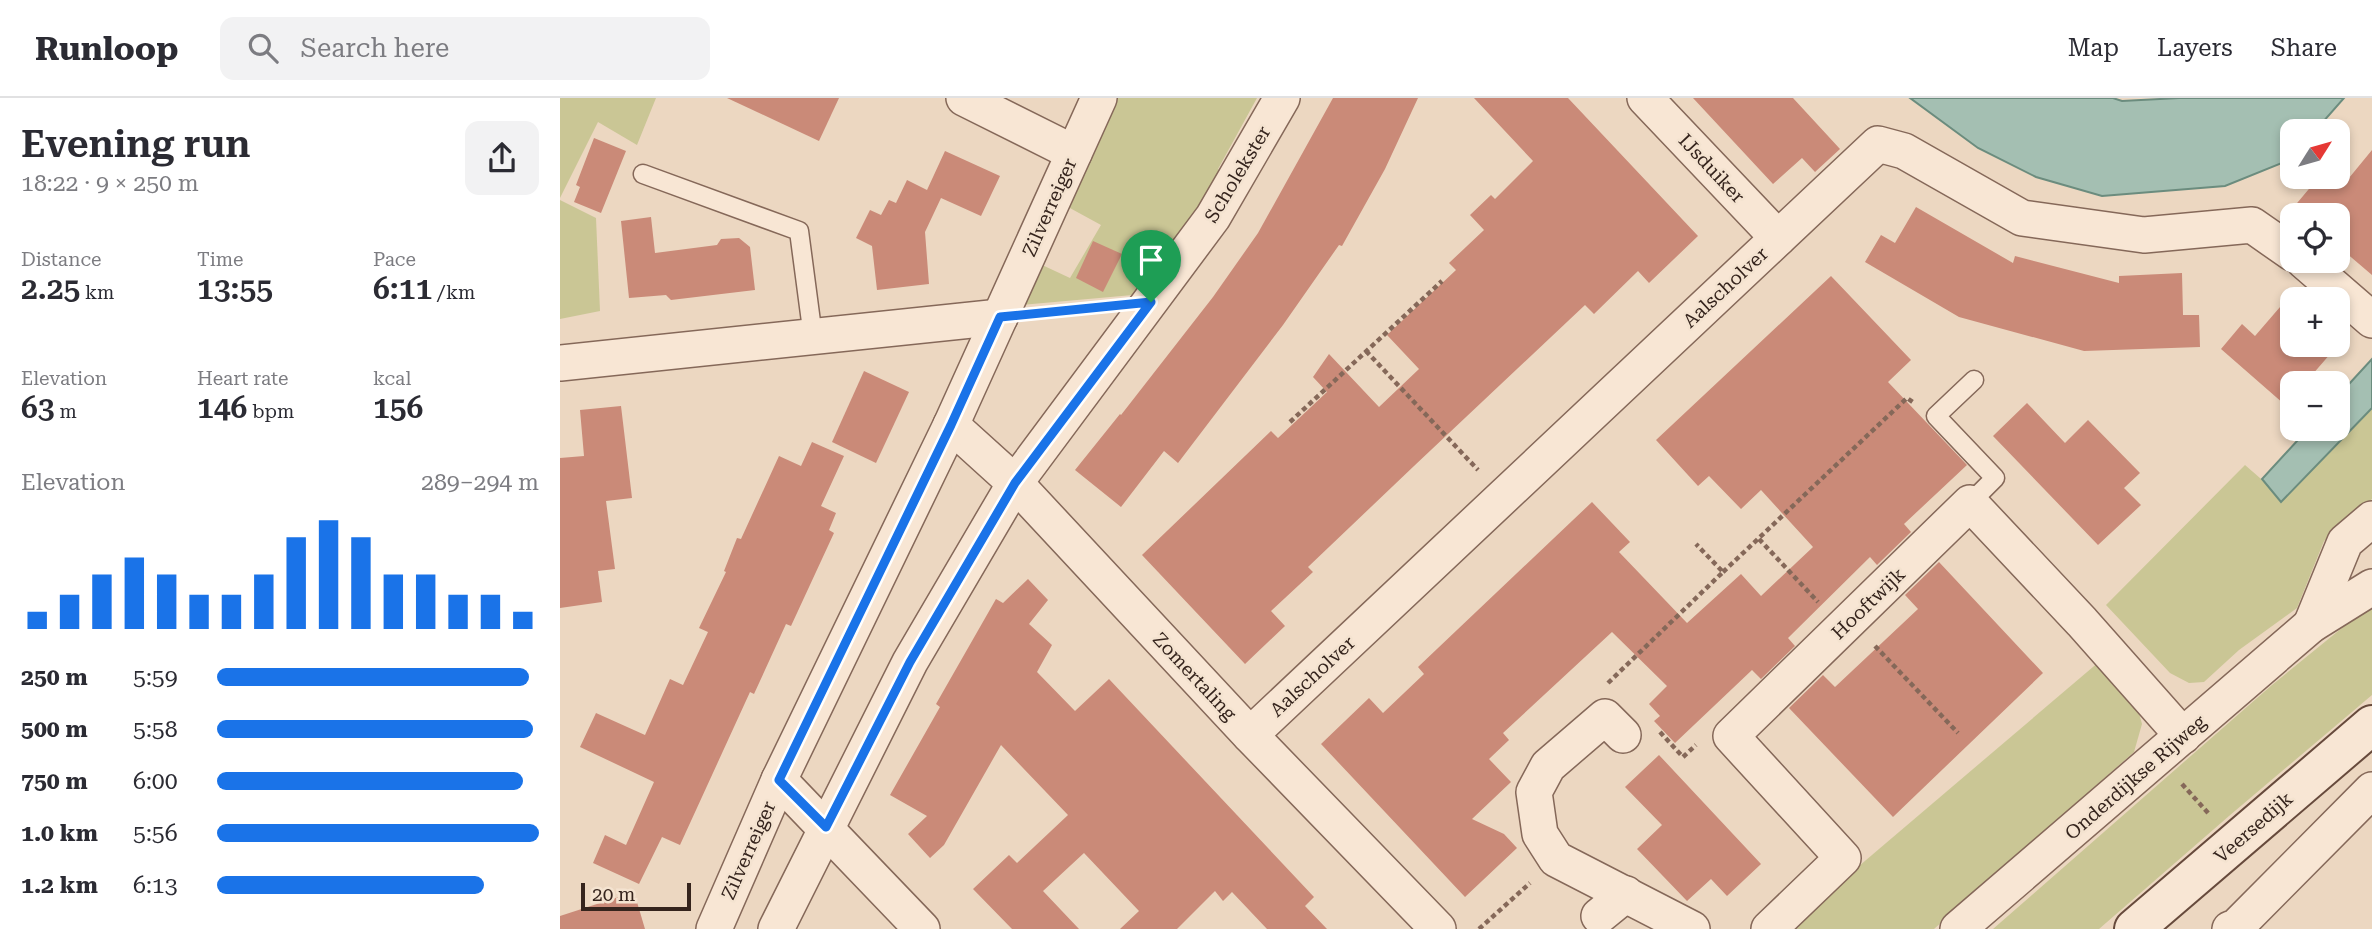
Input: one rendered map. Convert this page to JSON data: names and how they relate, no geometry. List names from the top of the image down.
{
  "streets": {
    "main road": ["Veersedijk"],
    "street": [
      "IJsduiker",
      "Scholekster",
      "Zilverreiger",
      "Aalscholver",
      "Hooftwijk",
      "Zomertaling",
      "Onderdijkse Rijweg"
    ]
  },
  "crossings": [
    ["IJsduiker", "Aalscholver"],
    ["Scholekster", "Zomertaling"],
    ["Zilverreiger", "Zomertaling"],
    ["Aalscholver", "Zomertaling"]
  ],
  "scale_bar": "20 m",
  "north": "top right",
  "page": {
    "header": "Runloop",
    "search": "Search here",
    "nav": ["Map", "Layers", "Share"],
    "heading": ["Evening run", "18:22 · 9 × 250 m"],
    "map_buttons": ["+", "−"],
    "stats": [
      ["Distance", "2.25 km"],
      ["Time", "13:55"],
      ["Pace", "6:11 /km"],
      ["Elevation", "63 m"],
      ["Heart rate", "146 bpm"],
      ["kcal", "156"]
    ],
    "chart": ["Elevation", "289–294 m"],
    "list": [
      {
        "name": "250 m",
        "note": "5:59"
      },
      {
        "name": "500 m",
        "note": "5:58"
      },
      {
        "name": "750 m",
        "note": "6:00"
      },
      {
        "name": "1.0 km",
        "note": "5:56"
      },
      {
        "name": "1.2 km",
        "note": "6:13"
      }
    ],
    "scale": "20 m"
  }
}
